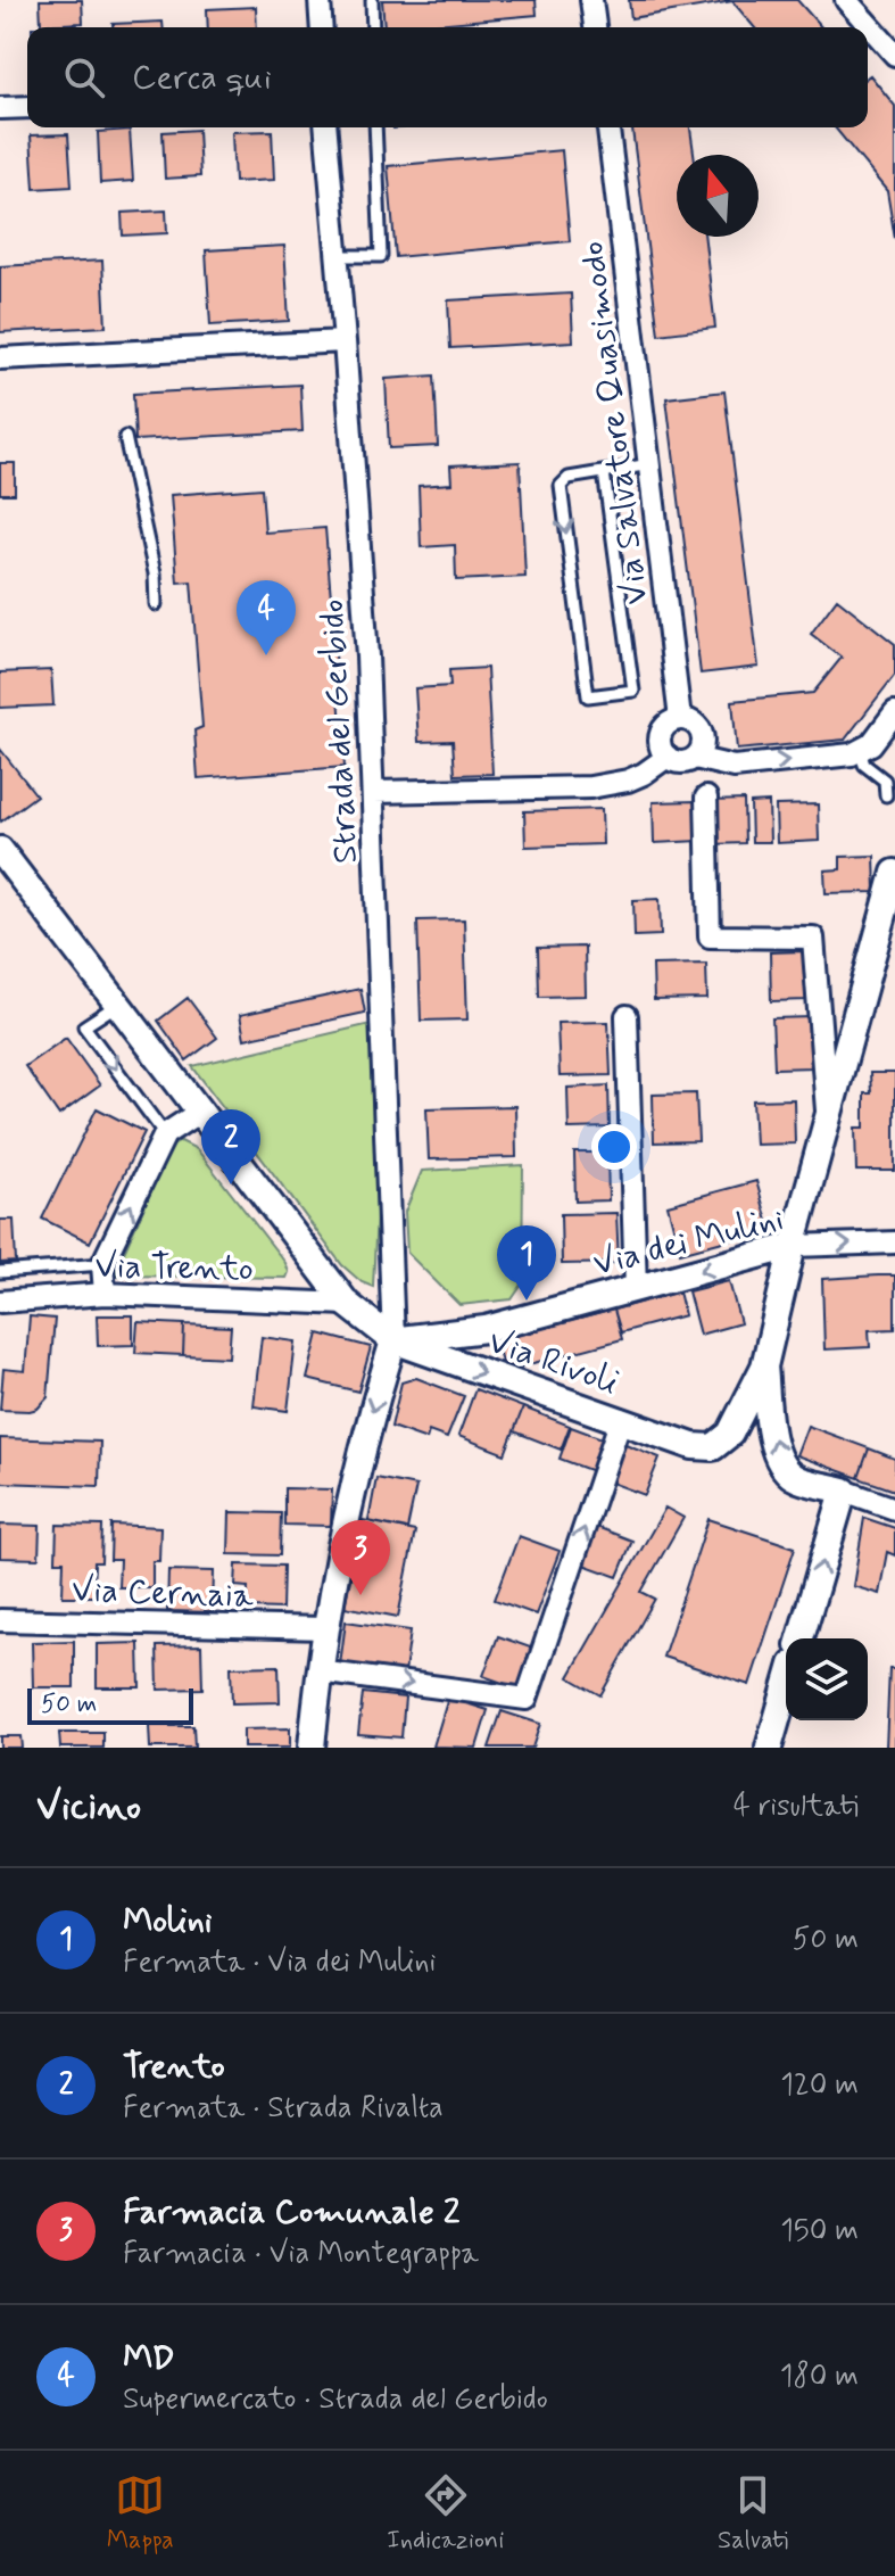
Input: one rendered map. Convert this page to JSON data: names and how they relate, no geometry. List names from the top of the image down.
{
  "streets": {
    "street": [
      "Via Salvatore Quasimodo",
      "Strada del Gerbido",
      "Via dei Mulini",
      "Via Trento",
      "Via Rivoli",
      "Via Cernaia"
    ]
  },
  "crossings": [
    ["Strada del Gerbido", "Via dei Mulini"],
    ["Strada del Gerbido", "Via Rivoli"],
    ["Via dei Mulini", "Via Rivoli"],
    ["Via Trento", "Via Rivoli"]
  ],
  "scale_bar": "50 m",
  "north": "top",
  "page": {
    "search": "Cerca qui",
    "pins": [
      "4",
      "2",
      "1",
      "3"
    ],
    "scale": "50 m",
    "heading": ["Vicino", "4 risultati"],
    "list": [
      {
        "mark": "1",
        "name": "Molini",
        "note": "Fermata · Via dei Mulini",
        "value": "50 m"
      },
      {
        "mark": "2",
        "name": "Trento",
        "note": "Fermata · Strada Rivalta",
        "value": "120 m"
      },
      {
        "mark": "3",
        "name": "Farmacia Comunale 2",
        "note": "Farmacia · Via Montegrappa",
        "value": "150 m"
      },
      {
        "mark": "4",
        "name": "MD",
        "note": "Supermercato · Strada del Gerbido",
        "value": "180 m"
      }
    ],
    "nav": ["Mappa", "Indicazioni", "Salvati"]
  }
}
